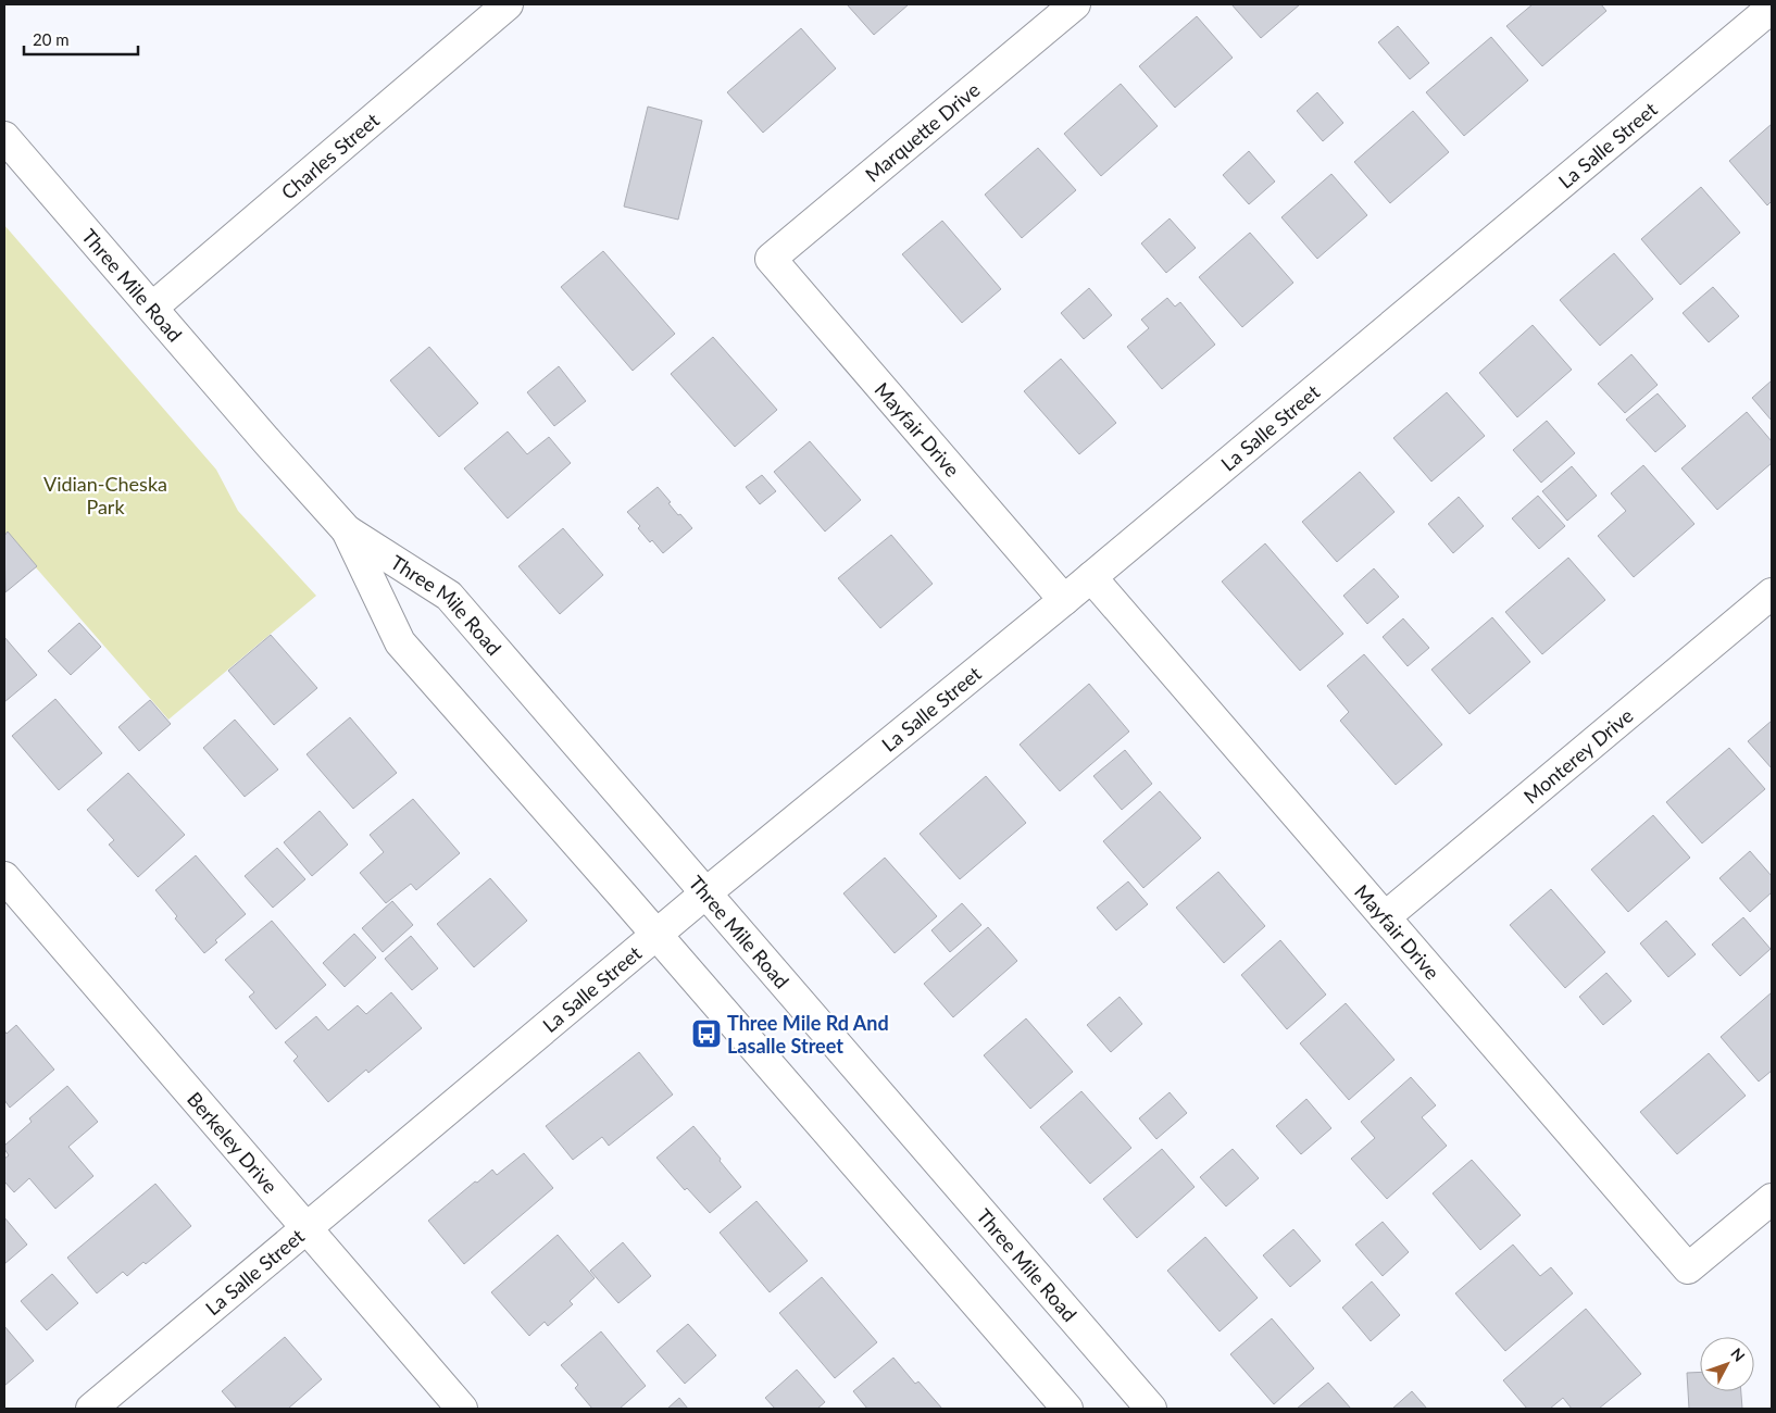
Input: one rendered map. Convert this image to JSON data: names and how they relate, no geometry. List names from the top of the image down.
{
  "streets": {
    "street": [
      "Marquette Drive",
      "La Salle Street",
      "Charles Street",
      "Three Mile Road",
      "Mayfair Drive",
      "Monterey Drive",
      "Berkeley Drive"
    ]
  },
  "crossings": [
    ["Marquette Drive", "Mayfair Drive"],
    ["La Salle Street", "Three Mile Road"],
    ["La Salle Street", "Mayfair Drive"],
    ["La Salle Street", "Berkeley Drive"],
    ["Charles Street", "Three Mile Road"],
    ["Mayfair Drive", "Monterey Drive"]
  ],
  "parks": ["Vidian-Cheska Park"],
  "places": {
    "bus stop": ["Three Mile Rd And Lasalle Street"]
  },
  "scale_bar": "20 m",
  "north": "top right"
}
